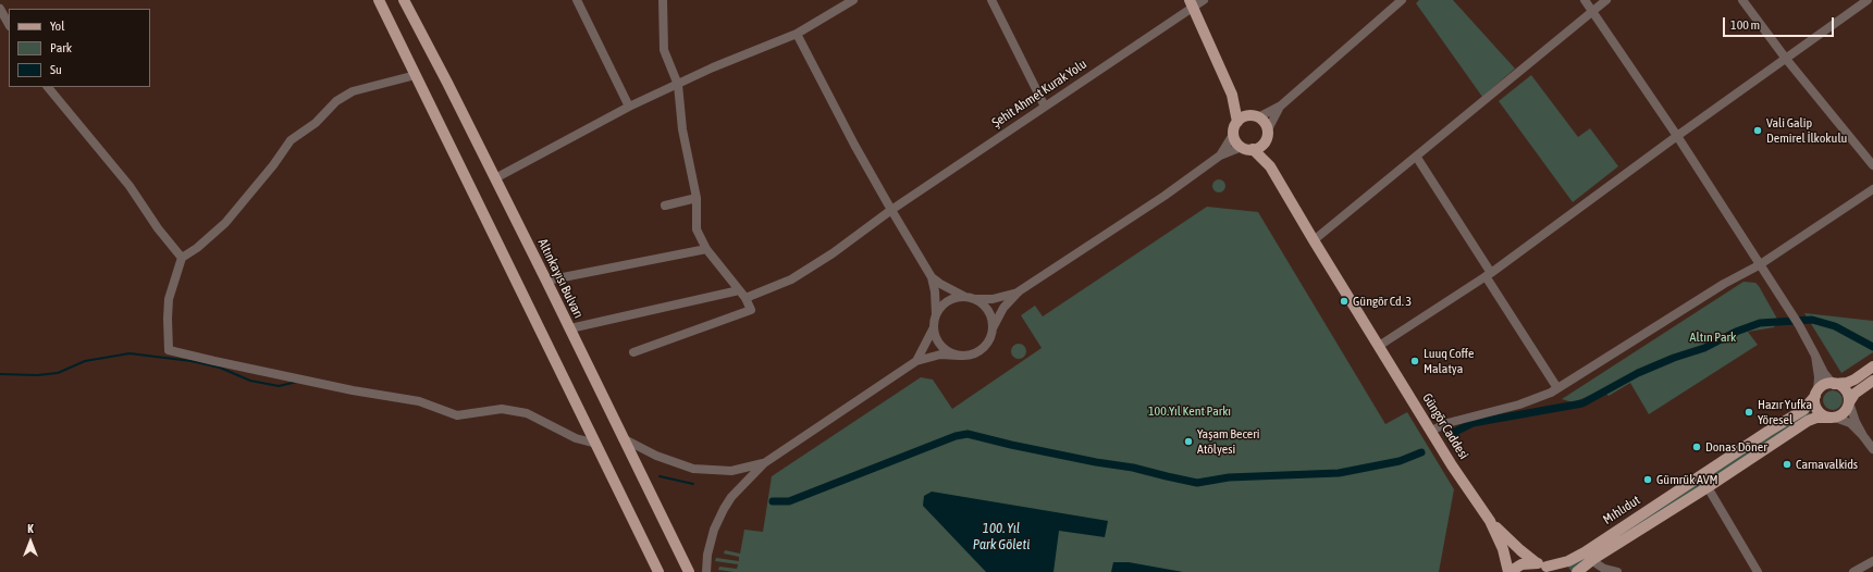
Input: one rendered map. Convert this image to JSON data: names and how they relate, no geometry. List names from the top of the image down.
{
  "streets": {
    "main road": ["Altınkayısı Bulvarı", "Güngör Caddesi", "Mıhlıdut"],
    "street": ["Şehit Ahmet Kurak Yolu"]
  },
  "water": ["100. Yıl Park Göleti"],
  "parks": ["Altın Park", "100.Yıl Kent Parkı"],
  "places": [
    "Vali Galip Demirel İlkokulu",
    "Güngör Cd. 3",
    "Luuq Coffe Malatya",
    "Hazır Yufka Yöresel",
    "Yaşam Beceri Atölyesi",
    "Donas Döner",
    "Carnavalkids",
    "Gümrük AVM"
  ],
  "legend": ["Yol", "Park", "Su"],
  "scale_bar": "100 m",
  "north": "top"
}
